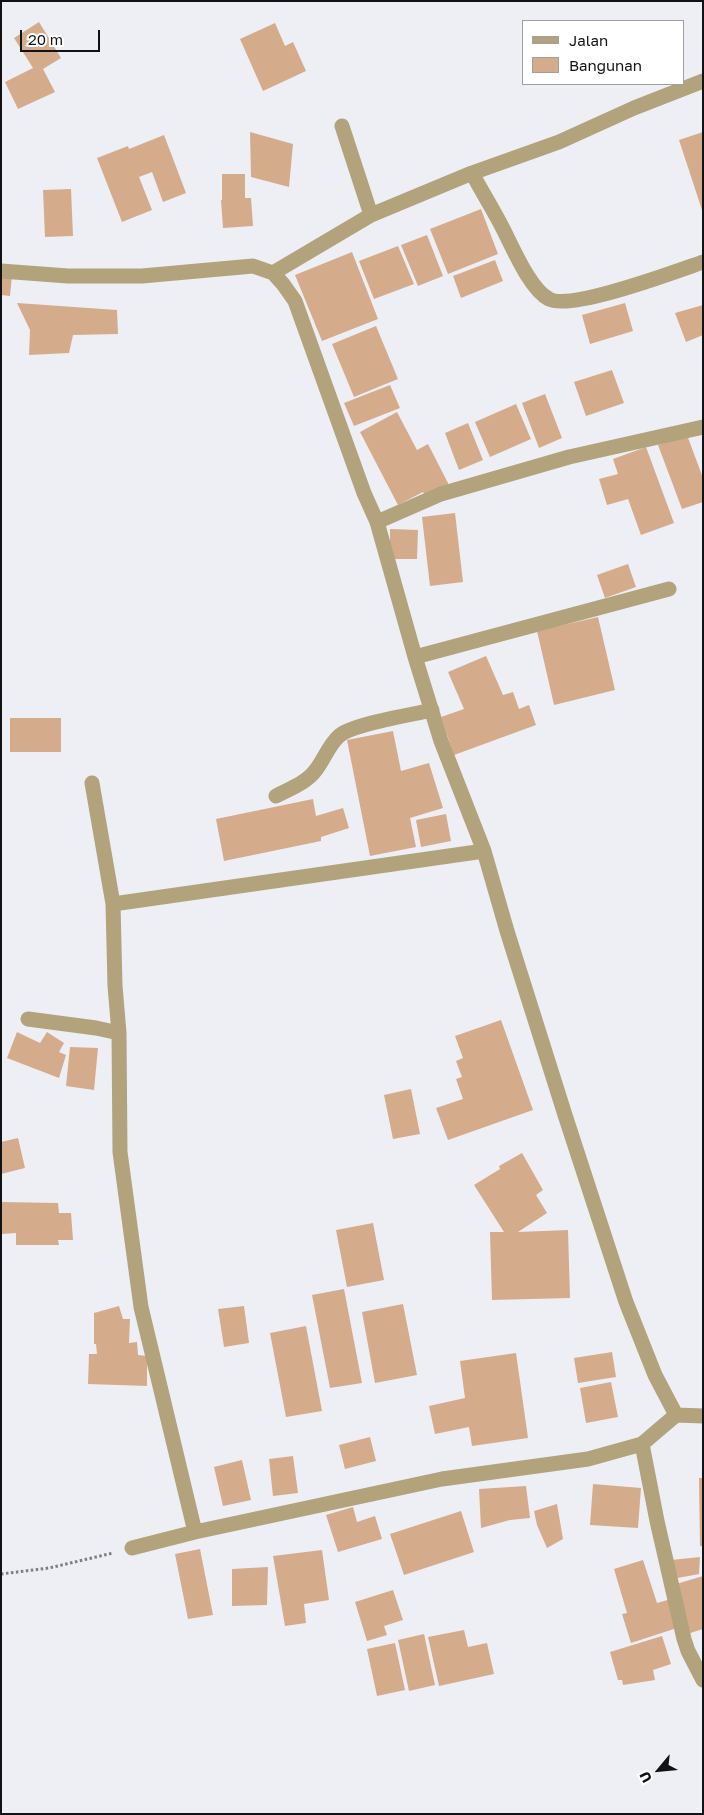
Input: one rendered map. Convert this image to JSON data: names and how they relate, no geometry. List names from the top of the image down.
{
  "legend": ["Jalan", "Bangunan"],
  "scale_bar": "20 m",
  "north": "bottom left"
}
